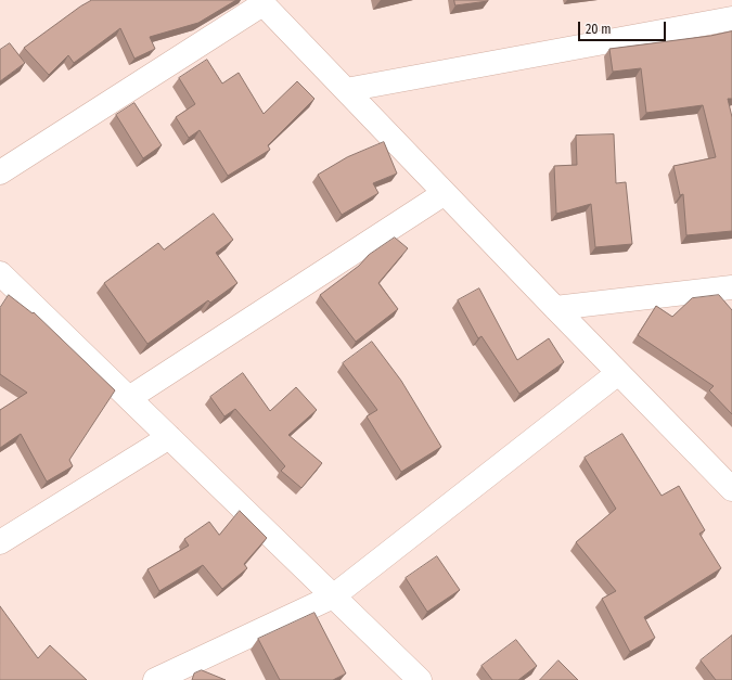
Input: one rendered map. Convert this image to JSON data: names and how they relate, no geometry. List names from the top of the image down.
{
  "scale_bar": "20 m"
}
